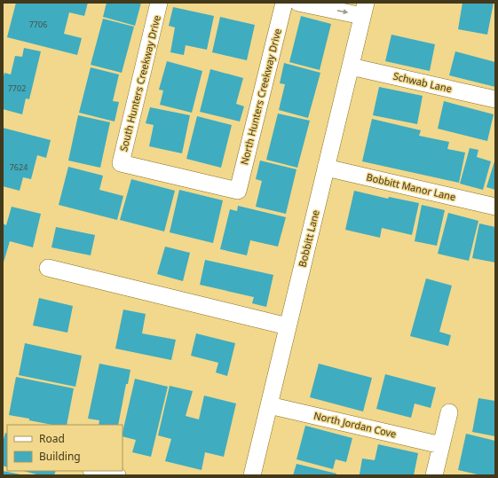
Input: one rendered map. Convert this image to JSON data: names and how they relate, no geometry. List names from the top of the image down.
{
  "streets": {
    "street": [
      "Schwab Lane",
      "South Hunters Creekway Drive",
      "North Hunters Creekway Drive",
      "Bobbitt Manor Lane",
      "Bobbitt Lane",
      "North Jordan Cove"
    ]
  },
  "crossings": [
    ["Schwab Lane", "Bobbitt Lane"],
    ["South Hunters Creekway Drive", "North Hunters Creekway Drive"],
    ["Bobbitt Manor Lane", "Bobbitt Lane"],
    ["Bobbitt Lane", "North Jordan Cove"]
  ],
  "house_numbers": ["7706", "7702", "7624"],
  "legend": ["Road", "Building"]
}
